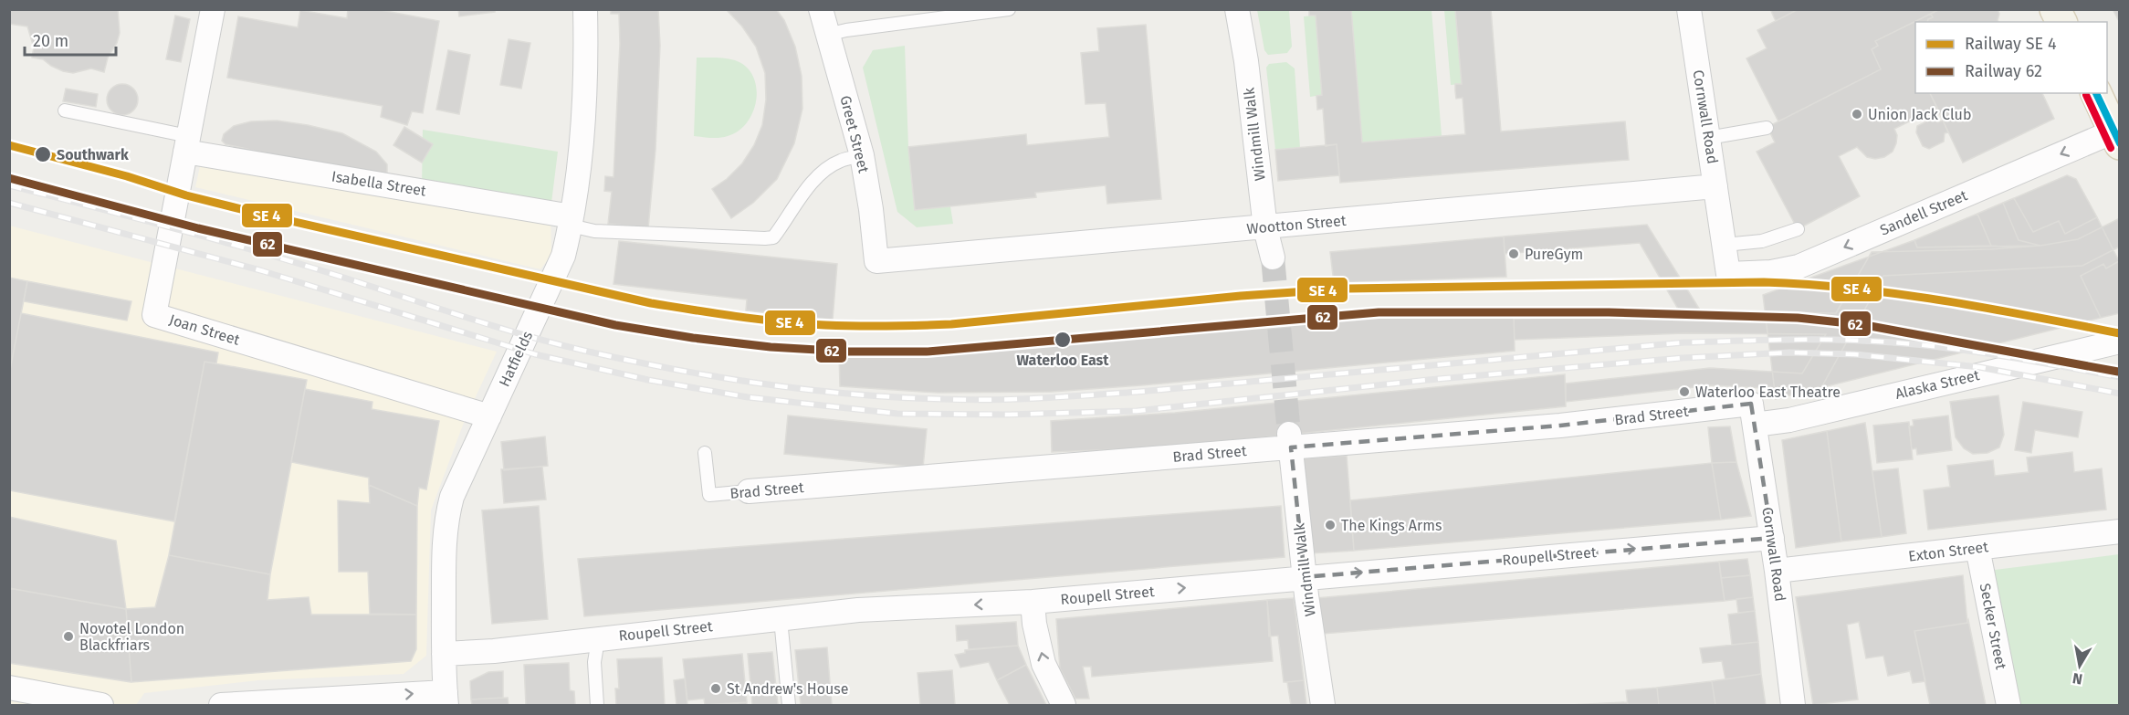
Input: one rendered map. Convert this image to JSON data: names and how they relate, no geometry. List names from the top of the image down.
{
  "streets": {
    "street": [
      "Cornwall Road",
      "Greet Street",
      "Windmill Walk",
      "Isabella Street",
      "Sandell Street",
      "Wootton Street",
      "Joan Street",
      "Hatfields",
      "Alaska Street",
      "Brad Street",
      "Exton Street",
      "Roupell Street",
      "Secker Street"
    ]
  },
  "crossings": [
    ["Cornwall Road", "Sandell Street"],
    ["Cornwall Road", "Wootton Street"],
    ["Cornwall Road", "Alaska Street"],
    ["Cornwall Road", "Brad Street"],
    ["Cornwall Road", "Exton Street"],
    ["Cornwall Road", "Roupell Street"],
    ["Greet Street", "Wootton Street"],
    ["Windmill Walk", "Wootton Street"],
    ["Windmill Walk", "Brad Street"],
    ["Windmill Walk", "Roupell Street"],
    ["Isabella Street", "Joan Street"],
    ["Isabella Street", "Hatfields"],
    ["Joan Street", "Hatfields"],
    ["Hatfields", "Roupell Street"],
    ["Alaska Street", "Brad Street"],
    ["Exton Street", "Secker Street"]
  ],
  "one_way": ["Sandell Street"],
  "places": [
    "Union Jack Club",
    "Southwark",
    "PureGym",
    "Waterloo East",
    "Waterloo East Theatre",
    "The Kings Arms",
    "Novotel London Blackfriars",
    "St Andrew's House"
  ],
  "lines": ["rail line 62"],
  "legend": ["Railway SE 4", "Railway 62"],
  "scale_bar": "20 m",
  "north": "bottom"
}
